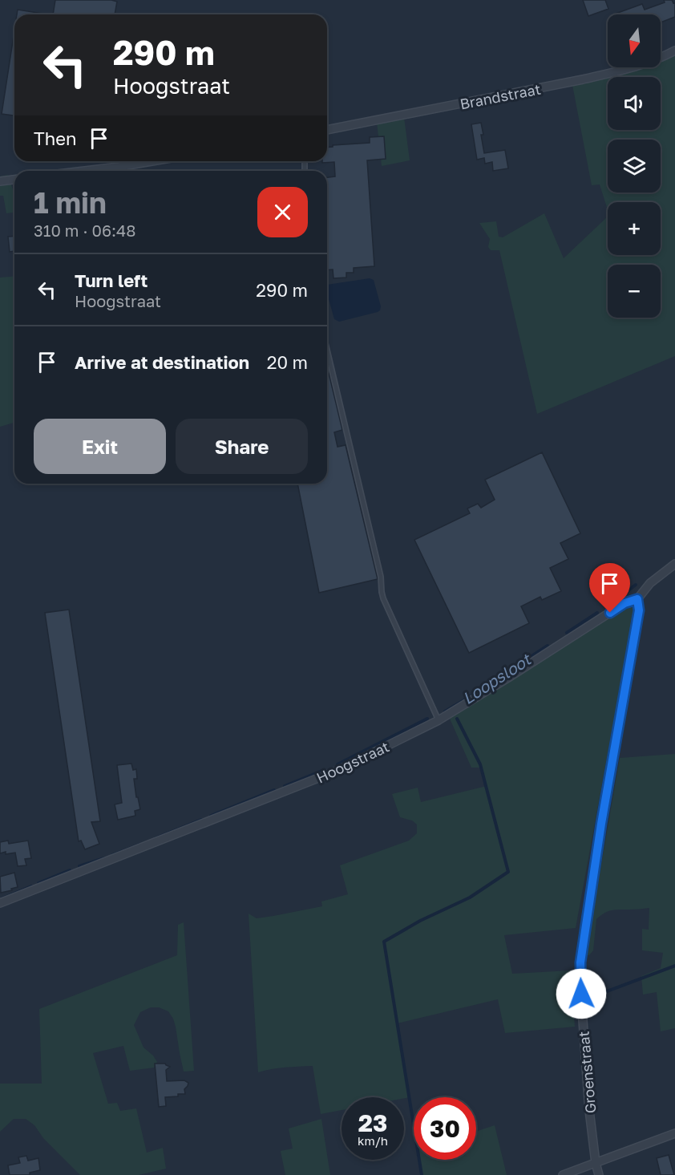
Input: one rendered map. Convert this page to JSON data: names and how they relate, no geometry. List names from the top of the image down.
{
  "streets": {
    "street": ["Brandstraat", "Hoogstraat", "Groenstraat"]
  },
  "crossings": [
    ["Hoogstraat", "Groenstraat"]
  ],
  "water": ["Loopsloot"],
  "north": "bottom",
  "page": {
    "map_buttons": ["+", "−"],
    "turn": ["290 m", "Hoogstraat"],
    "then": "Then",
    "heading": ["1 min", "310 m · 06:48"],
    "list": [
      {
        "name": "Turn left",
        "note": "Hoogstraat",
        "value": "290 m"
      },
      {
        "name": "Arrive at destination",
        "value": "20 m"
      }
    ],
    "buttons": ["Exit", "Share"],
    "speed": "23 km/h",
    "limit": "30"
  }
}
